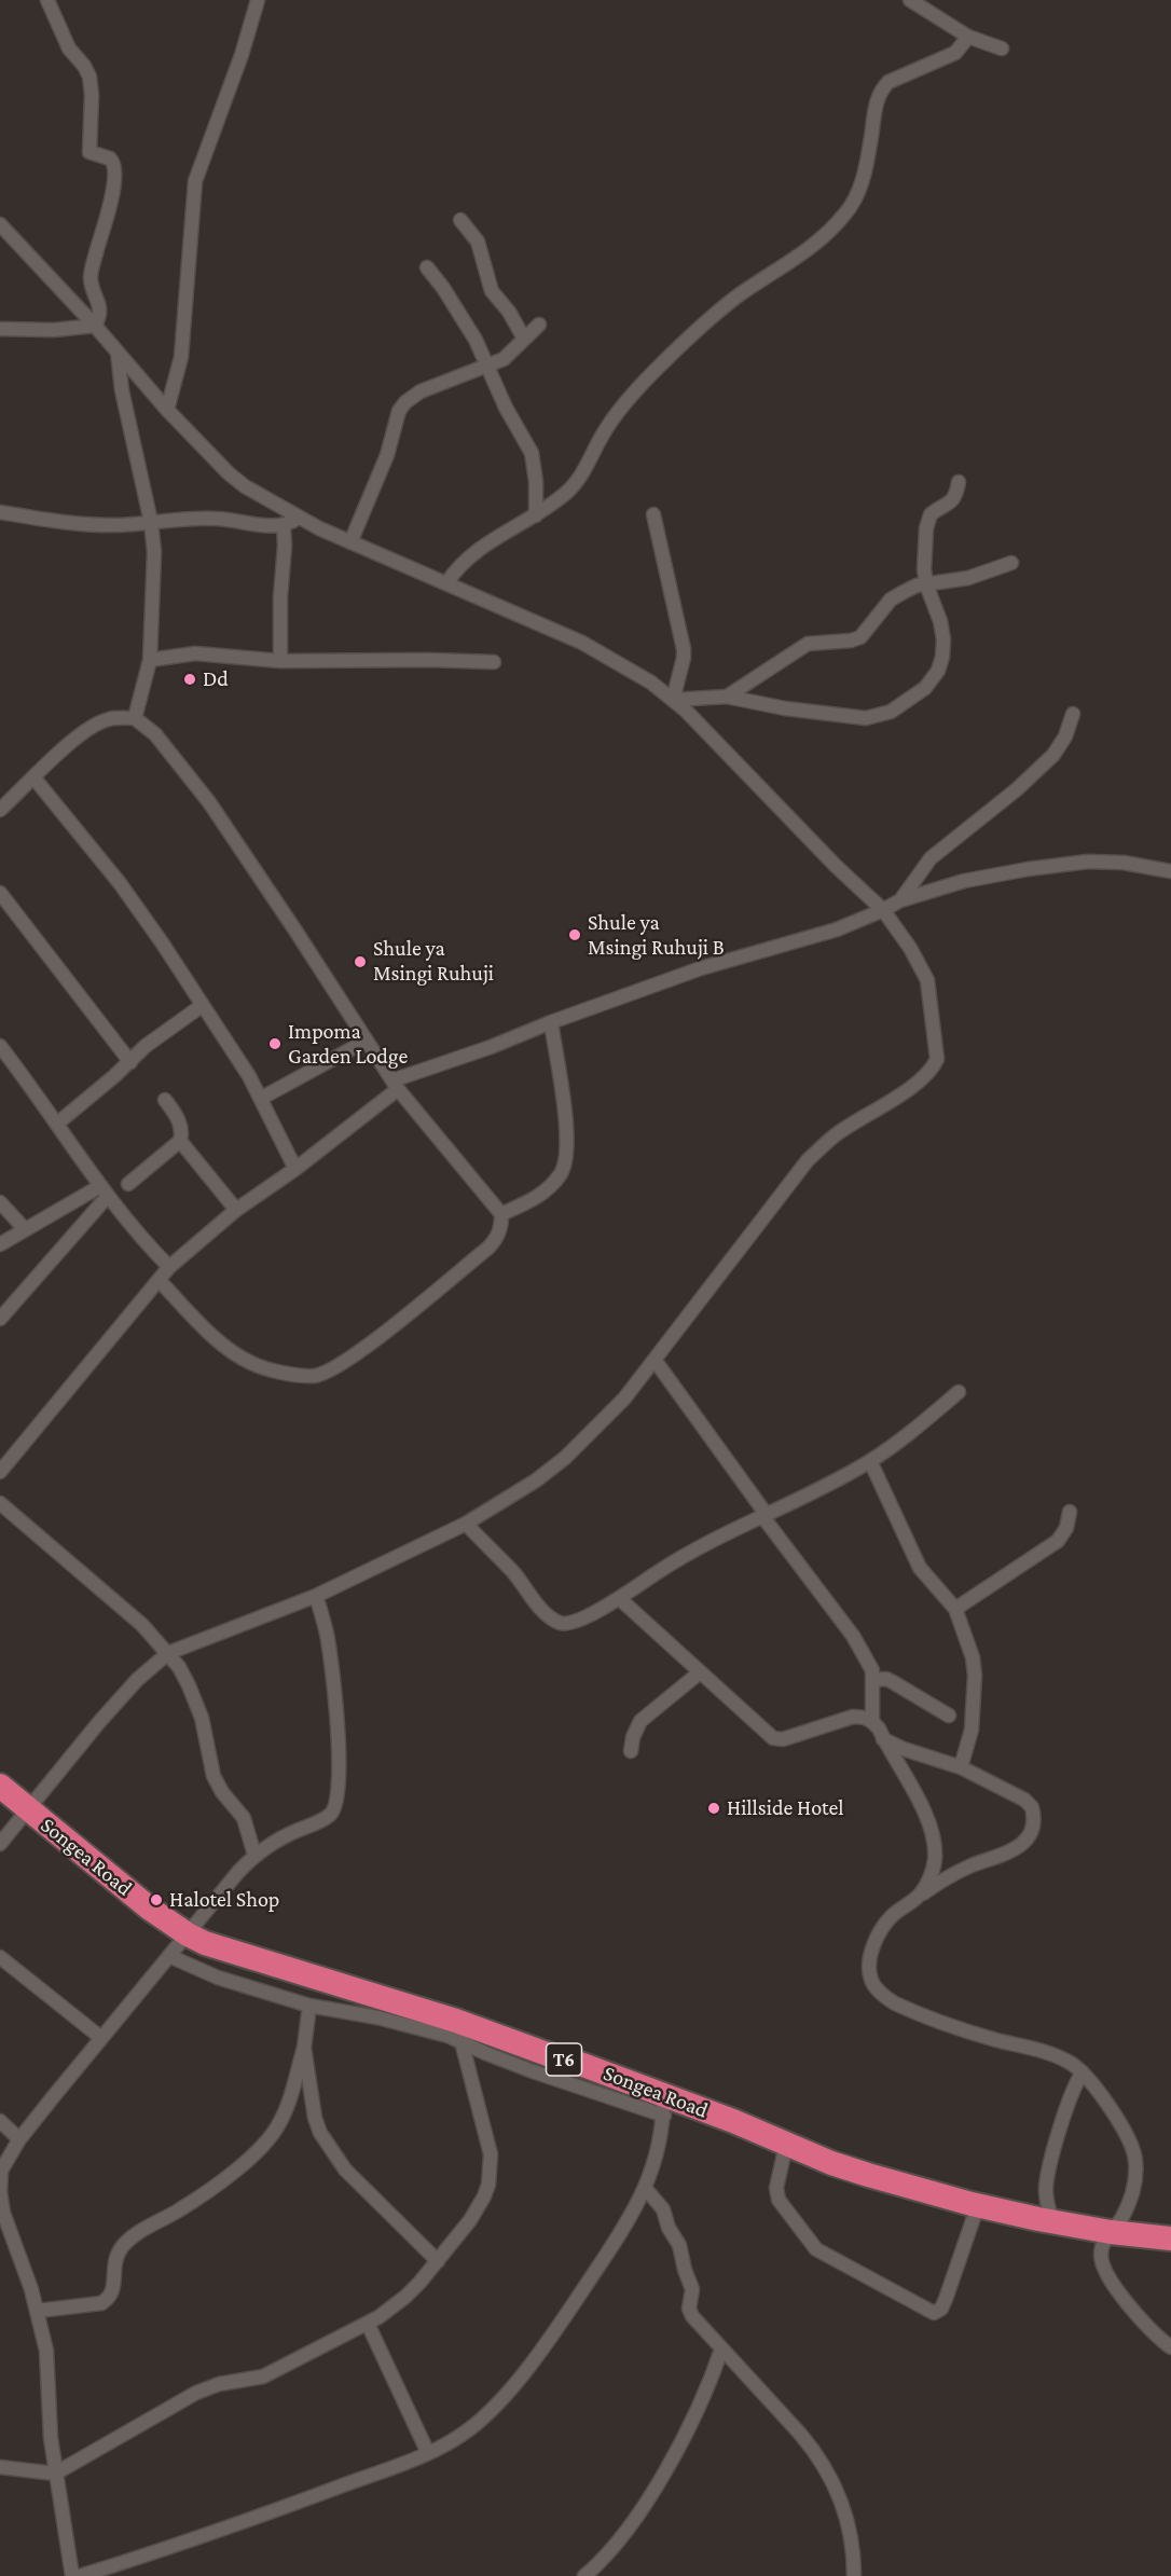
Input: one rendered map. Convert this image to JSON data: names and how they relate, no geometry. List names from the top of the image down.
{
  "streets": {
    "highway": ["Songea Road", "T6"]
  },
  "places": [
    "Dd",
    "Shule ya Msingi Ruhuji B",
    "Shule ya Msingi Ruhuji",
    "Impoma Garden Lodge",
    "Hillside Hotel",
    "Halotel Shop"
  ]
}
